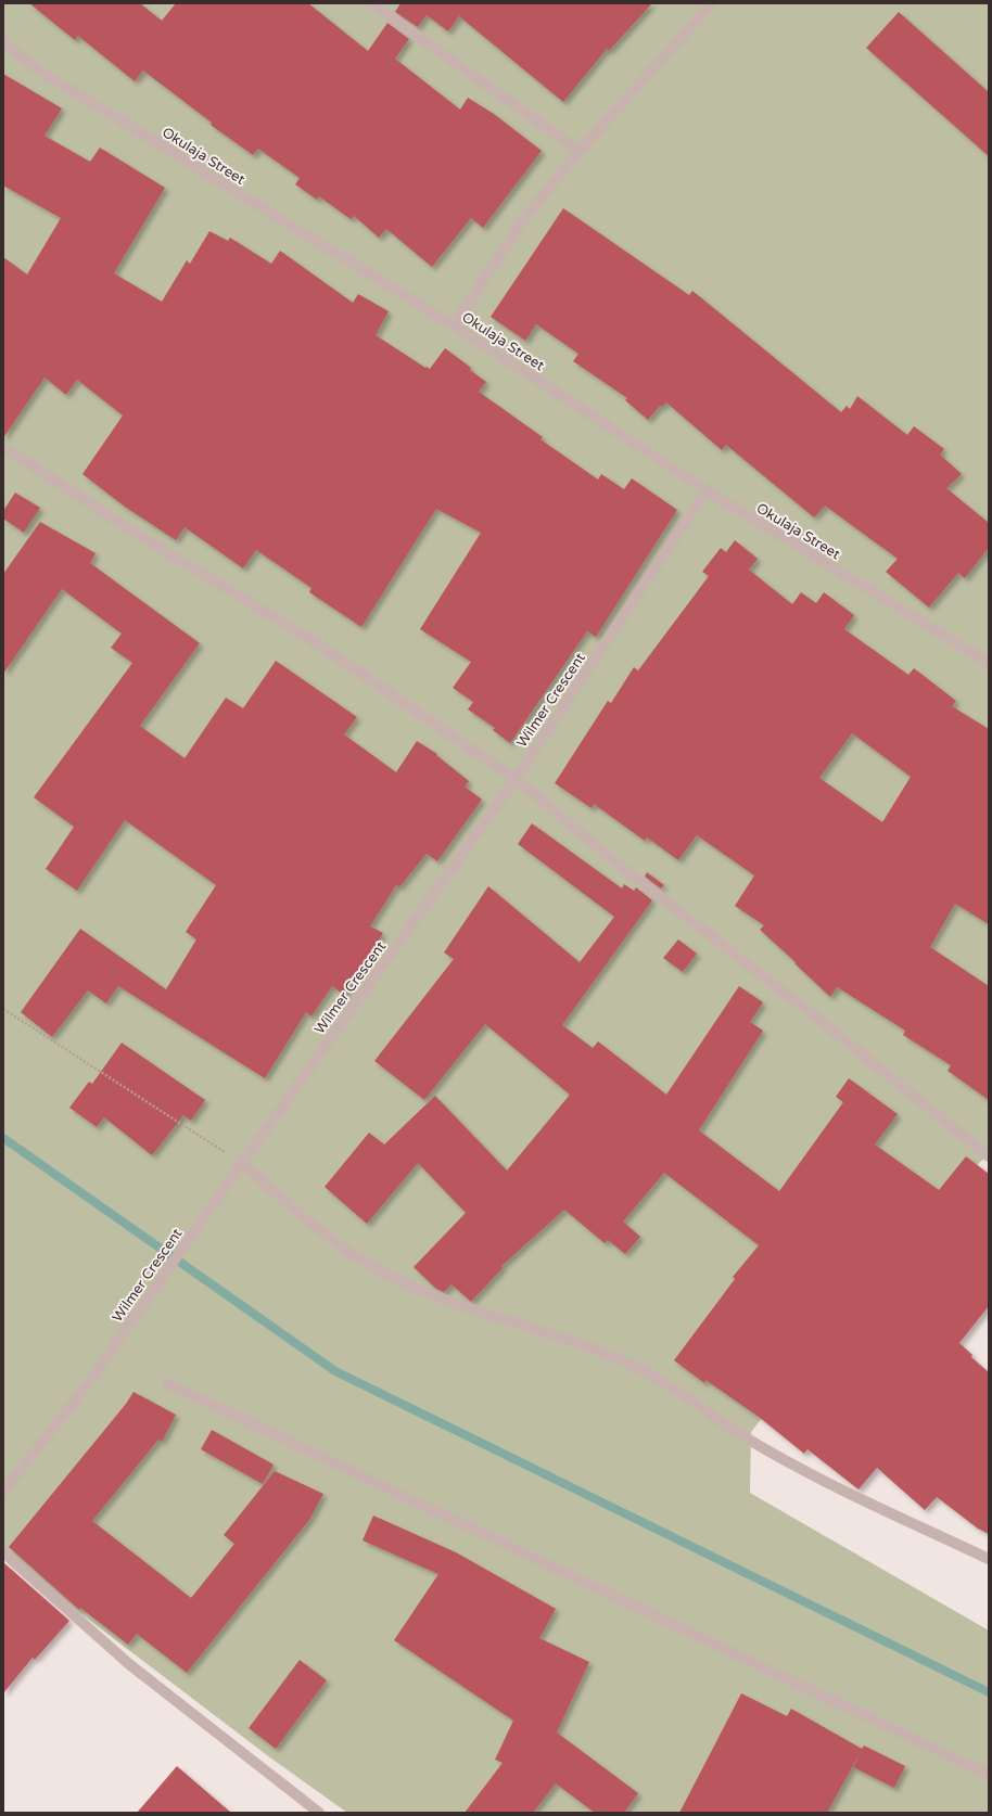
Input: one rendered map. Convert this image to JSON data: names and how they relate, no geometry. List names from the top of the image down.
{
  "streets": {
    "street": ["Okulaja Street", "Wilmer Crescent"]
  },
  "crossings": [
    ["Okulaja Street", "Wilmer Crescent"]
  ]
}
